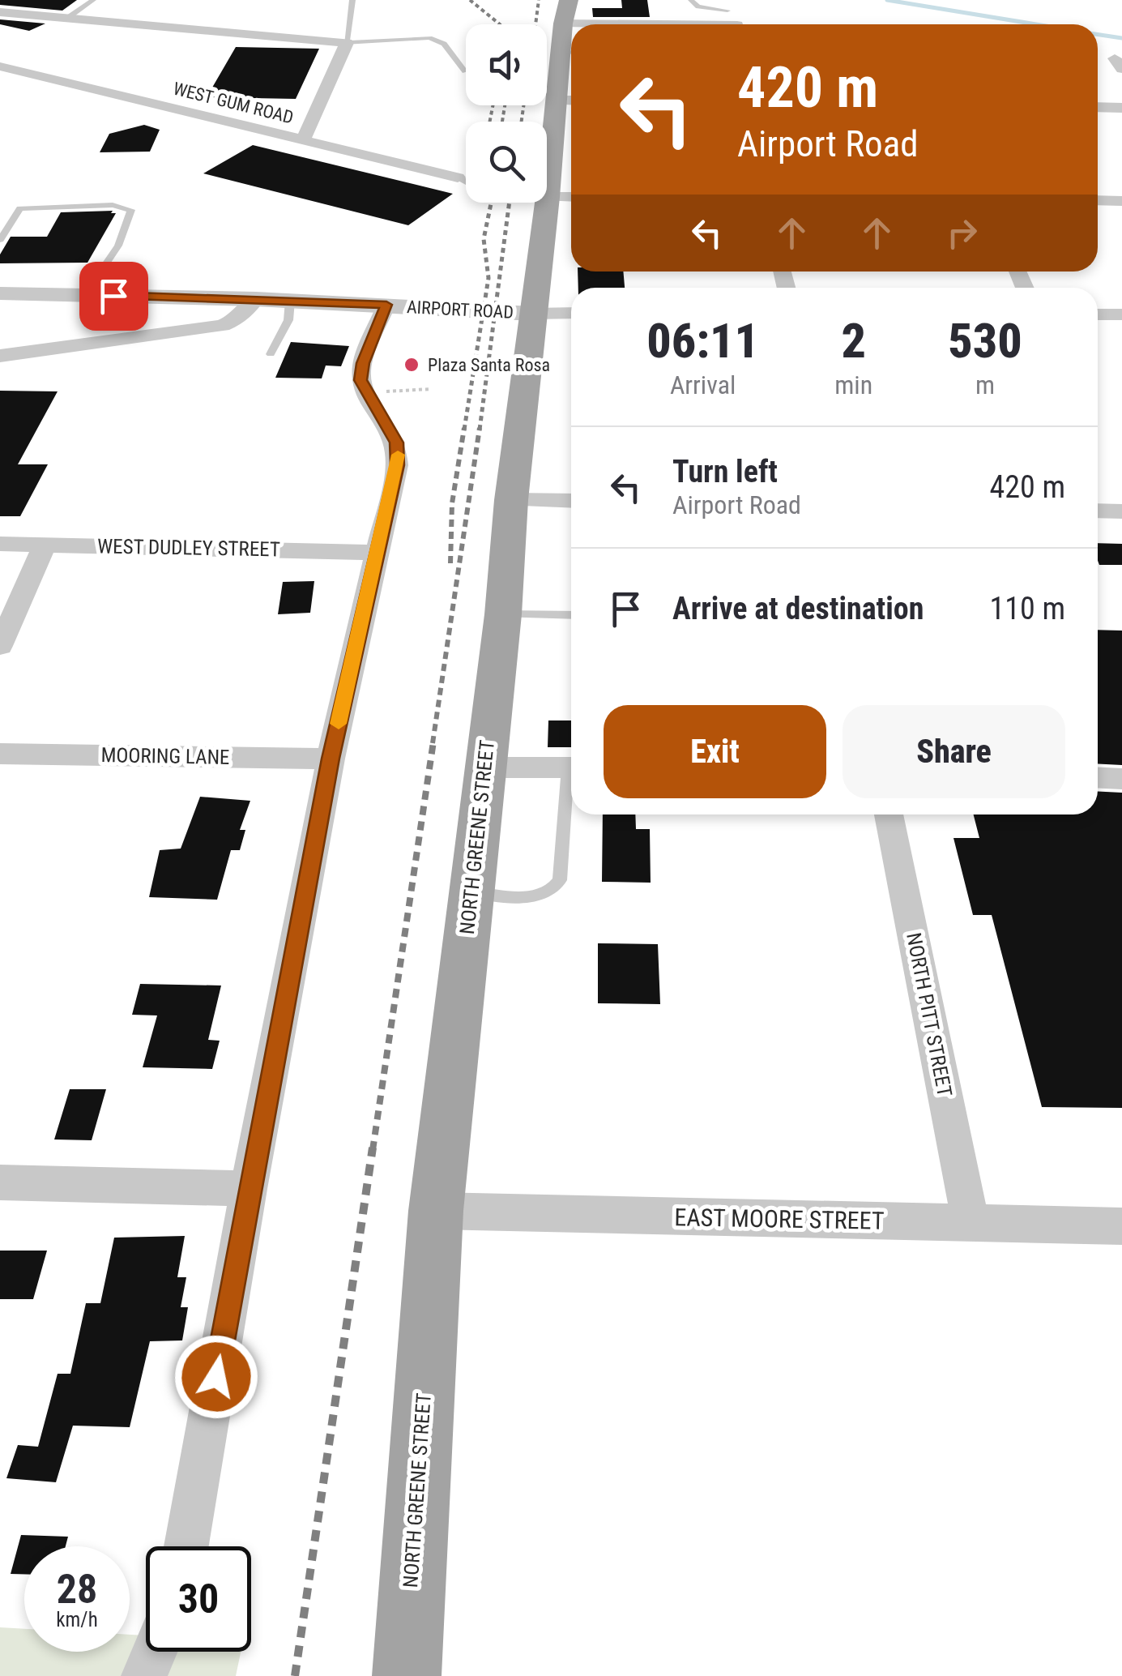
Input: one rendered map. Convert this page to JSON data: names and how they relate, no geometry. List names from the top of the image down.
{
  "streets": {
    "main road": ["NORTH GREENE STREET"],
    "street": [
      "WEST GUM ROAD",
      "AIRPORT ROAD",
      "WEST DUDLEY STREET",
      "MOORING LANE",
      "NORTH PITT STREET",
      "EAST MOORE STREET"
    ]
  },
  "crossings": [
    ["AIRPORT ROAD", "NORTH GREENE STREET"],
    ["NORTH GREENE STREET", "EAST MOORE STREET"],
    ["NORTH PITT STREET", "EAST MOORE STREET"]
  ],
  "places": ["Plaza Santa Rosa"],
  "page": {
    "turn": ["420 m", "Airport Road"],
    "eta": [
      "06:11",
      "Arrival",
      "2",
      "min",
      "530",
      "m"
    ],
    "list": [
      {
        "name": "Turn left",
        "note": "Airport Road",
        "value": "420 m"
      },
      {
        "name": "Arrive at destination",
        "value": "110 m"
      }
    ],
    "buttons": ["Exit", "Share"],
    "speed": "28 km/h",
    "limit": "30"
  }
}
